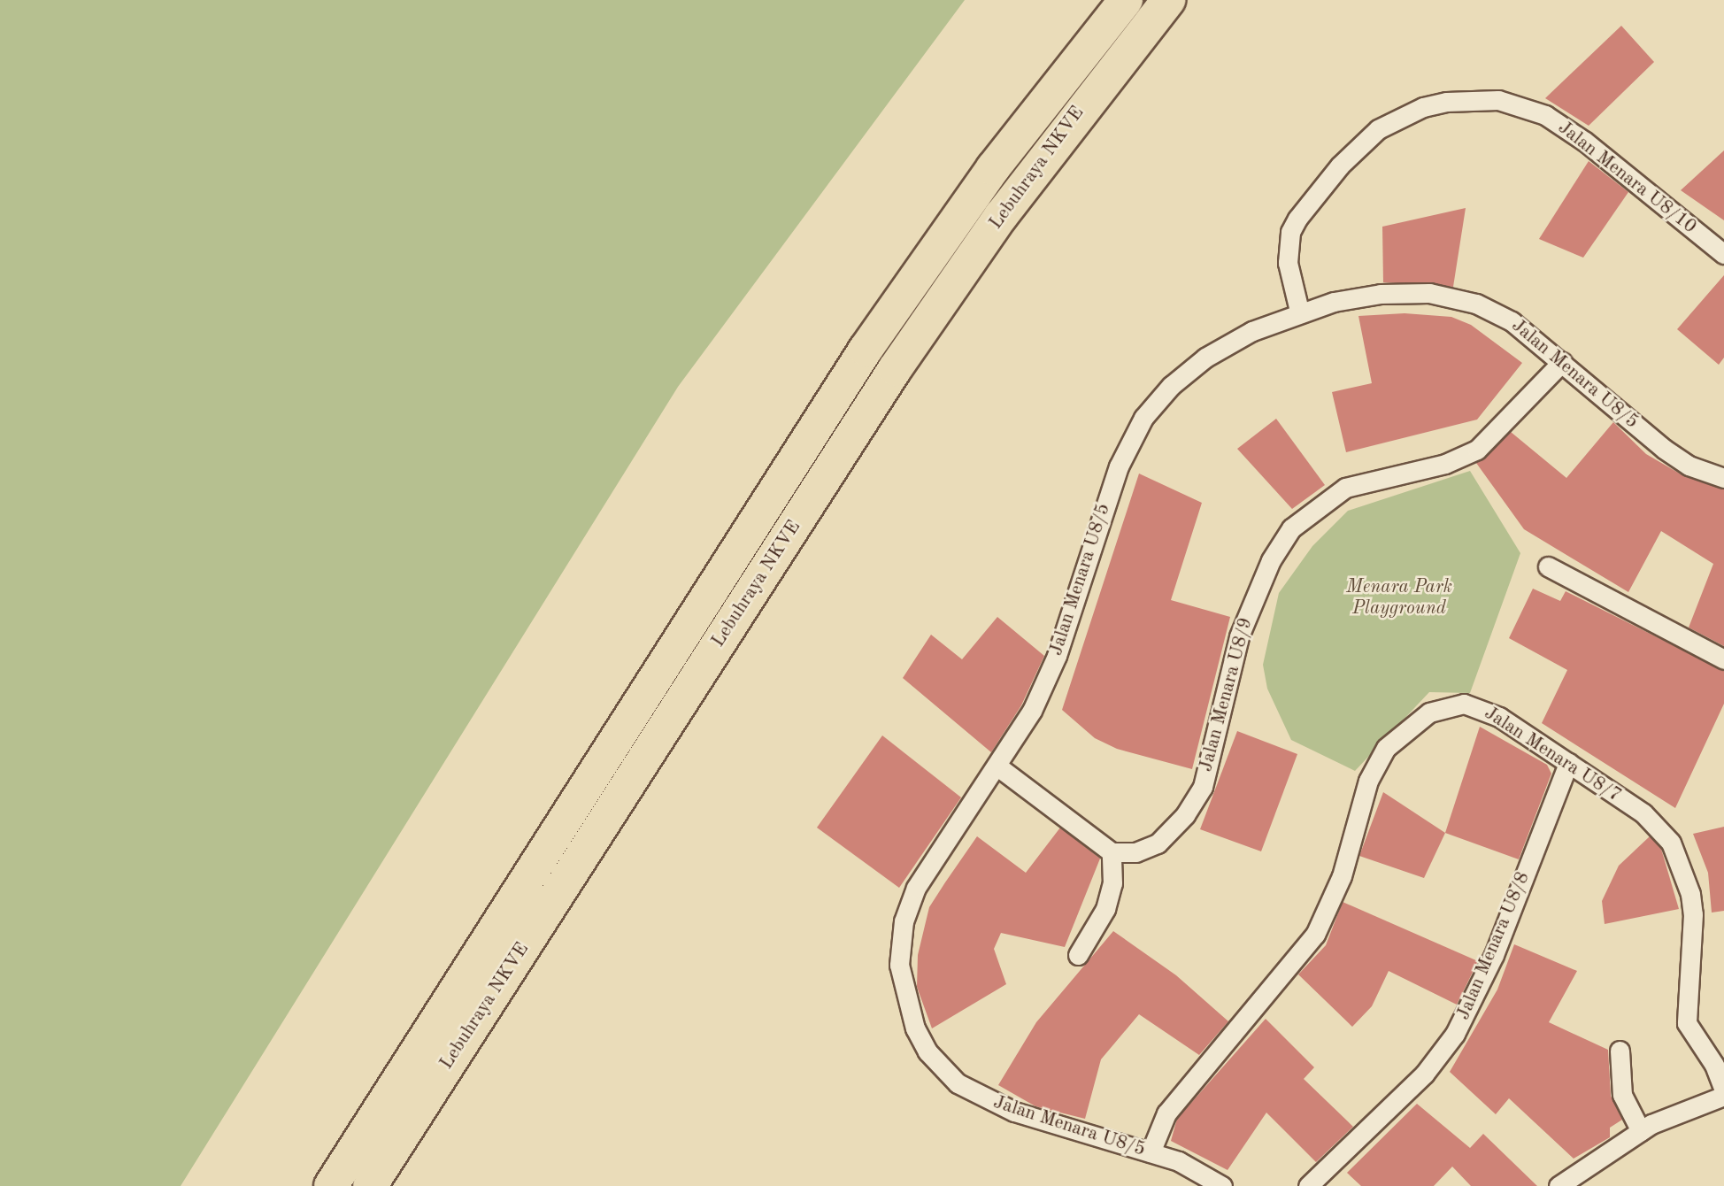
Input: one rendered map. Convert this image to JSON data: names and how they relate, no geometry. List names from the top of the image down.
{
  "streets": {
    "highway": ["Lebuhraya NKVE"],
    "street": [
      "Jalan Menara U8/10",
      "Jalan Menara U8/5",
      "Jalan Menara U8/9",
      "Jalan Menara U8/7",
      "Jalan Menara U8/8"
    ]
  },
  "crossings": [
    ["Jalan Menara U8/10", "Jalan Menara U8/5"],
    ["Jalan Menara U8/5", "Jalan Menara U8/9"],
    ["Jalan Menara U8/5", "Jalan Menara U8/7"],
    ["Jalan Menara U8/7", "Jalan Menara U8/8"]
  ],
  "parks": ["Menara Park Playground"]
}
